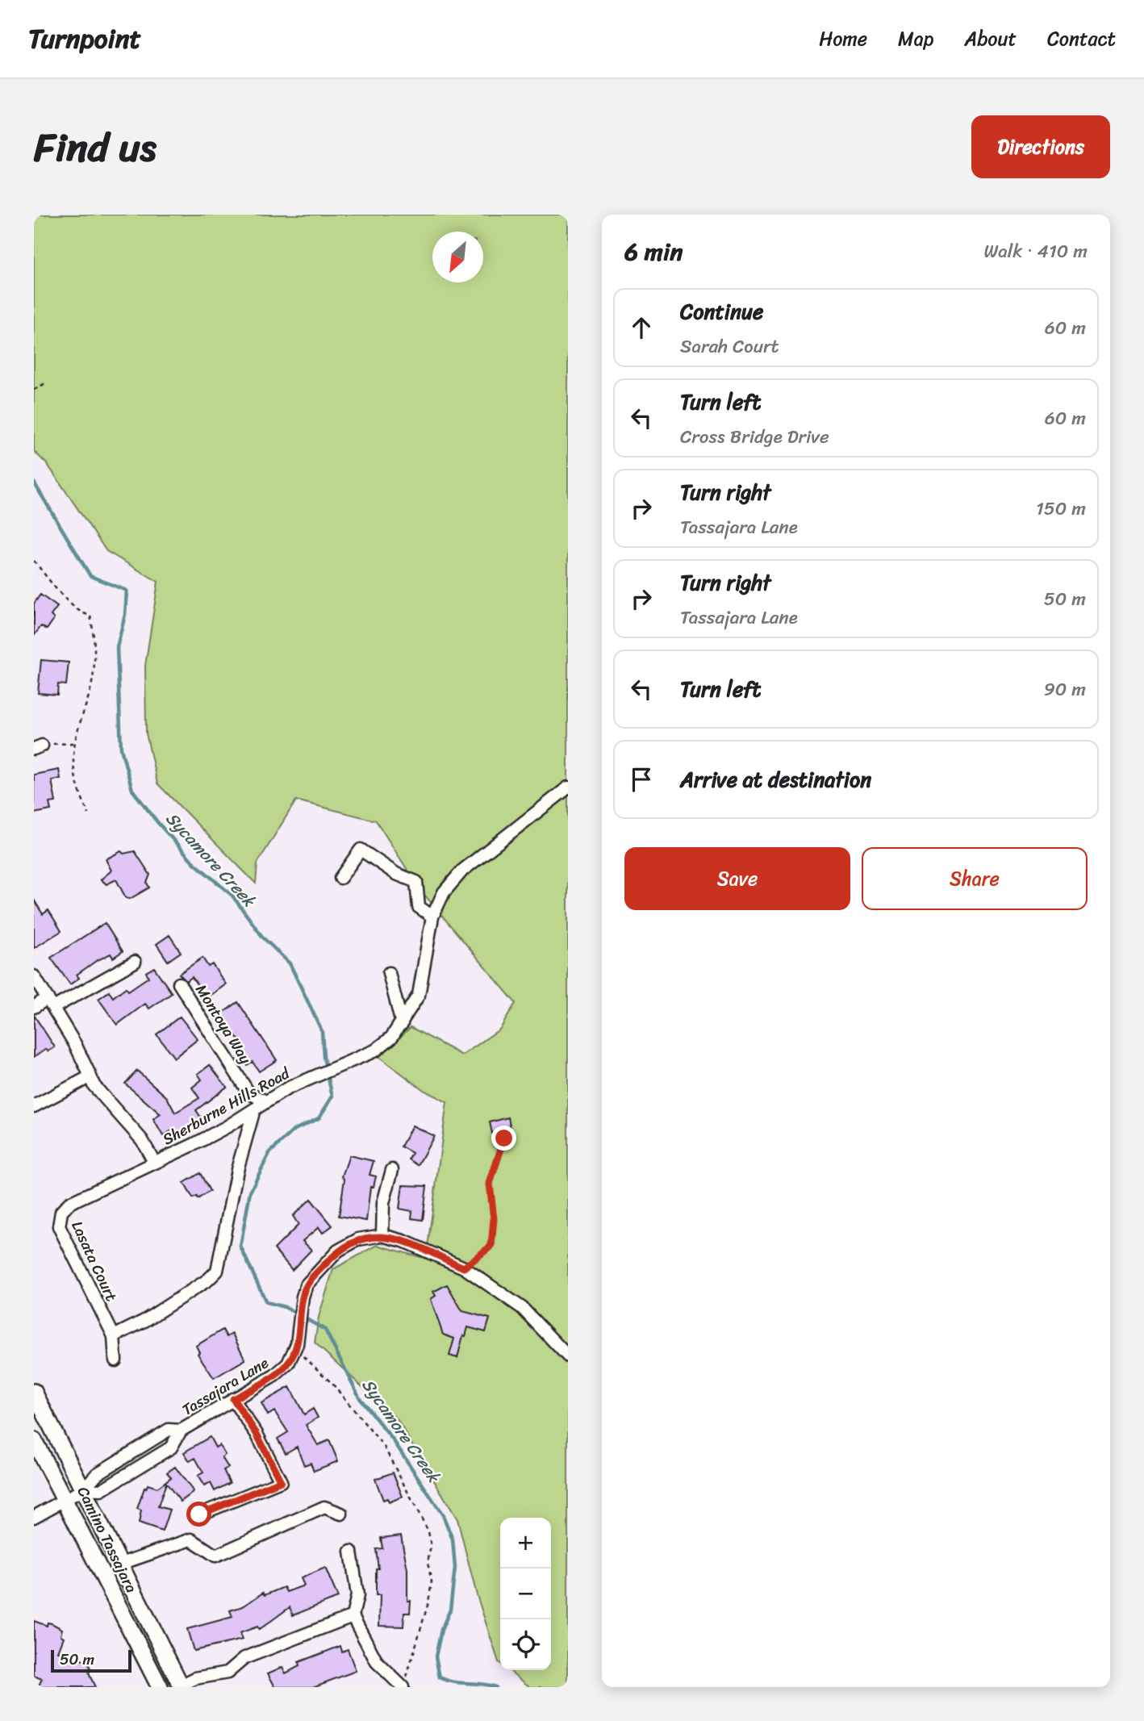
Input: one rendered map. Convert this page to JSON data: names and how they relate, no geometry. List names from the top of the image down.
{
  "streets": {
    "main road": ["Camino Tassajara"],
    "street": [
      "Montoya Way",
      "Sherburne Hills Road",
      "Lasata Court",
      "Tassajara Lane"
    ]
  },
  "crossings": [
    ["Montoya Way", "Sherburne Hills Road"],
    ["Sherburne Hills Road", "Lasata Court"],
    ["Tassajara Lane", "Camino Tassajara"]
  ],
  "water": ["Sycamore Creek"],
  "scale_bar": "50 m",
  "north": "bottom left",
  "page": {
    "header": "Turnpoint",
    "nav": [
      "Home",
      "Map",
      "About",
      "Contact"
    ],
    "title": "Find us",
    "buttons": [
      "Directions",
      ["Save", "Share"]
    ],
    "heading": ["6 min", "Walk · 410 m"],
    "list": [
      ["Continue", "Sarah Court", "60 m"],
      ["Turn left", "Cross Bridge Drive", "60 m"],
      ["Turn right", "Tassajara Lane", "150 m"],
      ["Turn right", "Tassajara Lane", "50 m"],
      ["Turn left", "90 m"],
      "Arrive at destination"
    ],
    "map_buttons": ["+", "−"],
    "scale": "50 m"
  }
}
